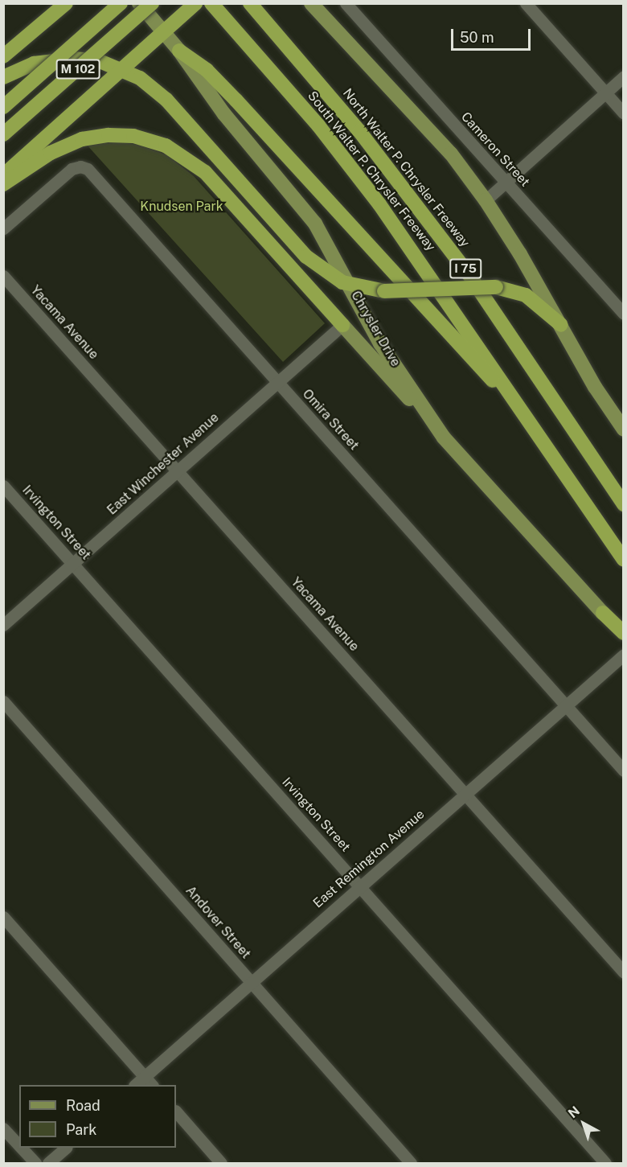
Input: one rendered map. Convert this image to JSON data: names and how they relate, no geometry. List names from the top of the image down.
{
  "streets": {
    "highway": [
      "M 102",
      "North Walter P. Chrysler Freeway",
      "South Walter P. Chrysler Freeway",
      "I 75"
    ],
    "main road": ["Chrysler Drive"],
    "street": [
      "Cameron Street",
      "Yacama Avenue",
      "Omira Street",
      "East Winchester Avenue",
      "Irvington Street",
      "East Remington Avenue",
      "Andover Street"
    ]
  },
  "crossings": [
    ["Yacama Avenue", "East Winchester Avenue"],
    ["Yacama Avenue", "East Remington Avenue"],
    ["Omira Street", "East Winchester Avenue"],
    ["Omira Street", "East Remington Avenue"],
    ["East Winchester Avenue", "Irvington Street"],
    ["Irvington Street", "East Remington Avenue"],
    ["East Remington Avenue", "Andover Street"]
  ],
  "parks": ["Knudsen Park"],
  "legend": ["Road", "Park"],
  "scale_bar": "50 m",
  "north": "top left"
}
